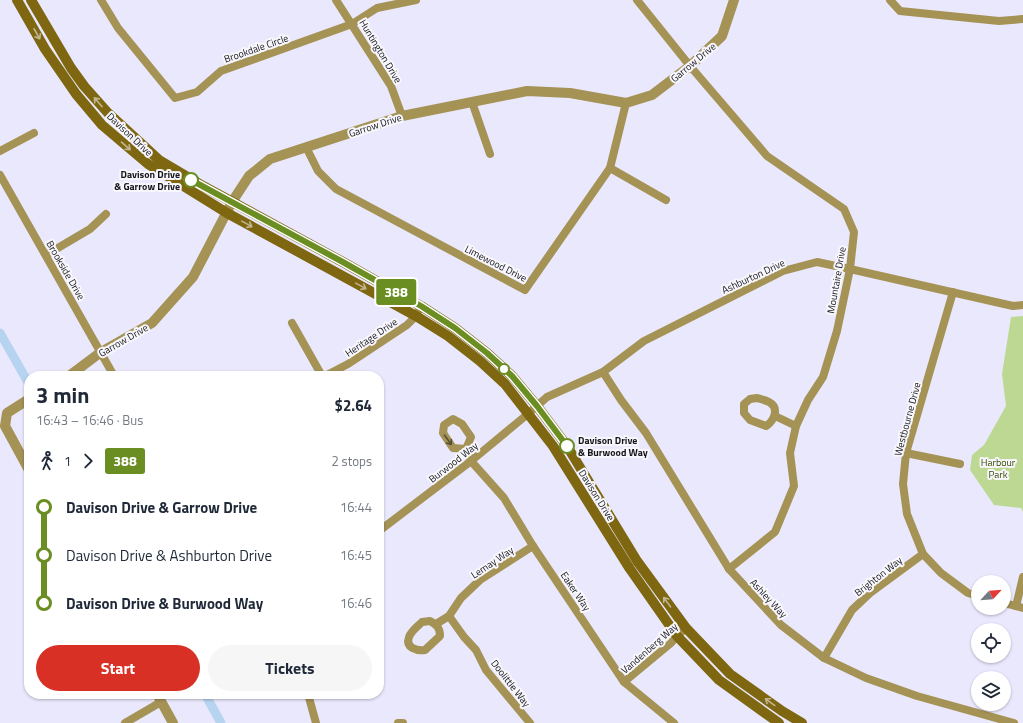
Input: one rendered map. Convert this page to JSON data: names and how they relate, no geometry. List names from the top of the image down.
{
  "streets": {
    "main road": ["Davison Drive"],
    "street": [
      "Brookdale Circle",
      "Huntington Drive",
      "Garrow Drive",
      "Limewood Drive",
      "Brookside Drive",
      "Ashburton Drive",
      "Mountaire Drive",
      "Heritage Drive",
      "Westbourne Drive",
      "Burwood Way",
      "Lemay Way",
      "Brighton Way",
      "Eaker Way",
      "Ashley Way",
      "Vandenberg Way",
      "Doolittle Way"
    ]
  },
  "crossings": [
    ["Brookdale Circle", "Huntington Drive"],
    ["Huntington Drive", "Garrow Drive"],
    ["Garrow Drive", "Davison Drive"],
    ["Garrow Drive", "Limewood Drive"],
    ["Garrow Drive", "Brookside Drive"],
    ["Garrow Drive", "Mountaire Drive"],
    ["Davison Drive", "Ashburton Drive"],
    ["Davison Drive", "Heritage Drive"],
    ["Davison Drive", "Burwood Way"],
    ["Davison Drive", "Vandenberg Way"],
    ["Ashburton Drive", "Mountaire Drive"],
    ["Ashburton Drive", "Westbourne Drive"],
    ["Ashburton Drive", "Burwood Way"],
    ["Ashburton Drive", "Ashley Way"],
    ["Mountaire Drive", "Ashley Way"],
    ["Westbourne Drive", "Brighton Way"],
    ["Burwood Way", "Eaker Way"],
    ["Lemay Way", "Eaker Way"],
    ["Lemay Way", "Doolittle Way"],
    ["Brighton Way", "Ashley Way"],
    ["Eaker Way", "Vandenberg Way"]
  ],
  "parks": ["Harbour Park"],
  "places": ["Davison Drive & Garrow Drive", "Davison Drive & Burwood Way"],
  "lines": ["bus line 388"],
  "north": "top right",
  "page": {
    "on_map": "388",
    "heading": ["3 min", "16:43 – 16:46 · Bus", "$2.64"],
    "legs": ["1", "388", "2 stops"],
    "list": [
      {
        "name": "Davison Drive & Garrow Drive",
        "value": "16:44"
      },
      {
        "name": "Davison Drive & Ashburton Drive",
        "value": "16:45"
      },
      {
        "name": "Davison Drive & Burwood Way",
        "value": "16:46"
      }
    ],
    "buttons": ["Start", "Tickets"]
  }
}
